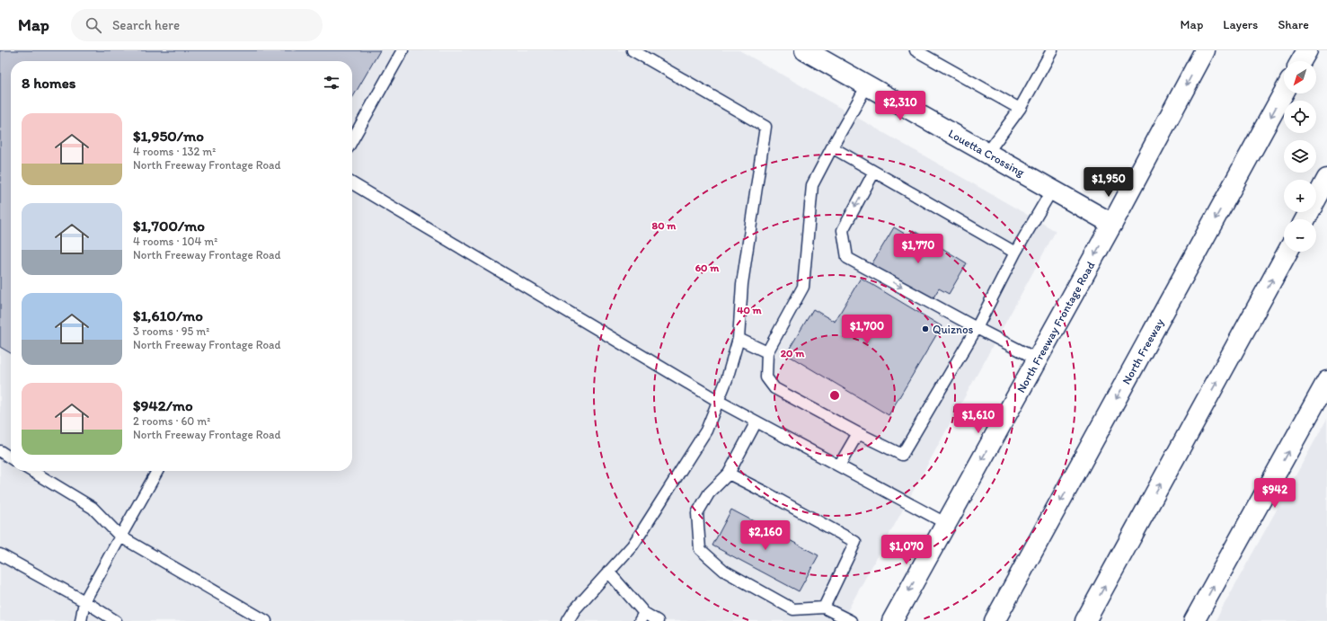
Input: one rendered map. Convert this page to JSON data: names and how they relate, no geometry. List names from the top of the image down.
{
  "streets": {
    "main road": ["Louetta Crossing", "North Freeway Frontage Road", "North Freeway"]
  },
  "crossings": [
    ["Louetta Crossing", "North Freeway Frontage Road"]
  ],
  "places": ["Quiznos"],
  "north": "bottom left",
  "page": {
    "header": "Map",
    "search": "Search here",
    "nav": ["Map", "Layers", "Share"],
    "map_buttons": ["+", "−"],
    "heading": "8 homes",
    "price": [
      "$2,310",
      "$1,950",
      "$1,770",
      "$1,700",
      "$1,610",
      "$942",
      "$2,160",
      "$1,070"
    ],
    "list": [
      {
        "name": "$1,950/mo",
        "note": "4 rooms · 132 m² · North Freeway Frontage Road"
      },
      {
        "name": "$1,700/mo",
        "note": "4 rooms · 104 m² · North Freeway Frontage Road"
      },
      {
        "name": "$1,610/mo",
        "note": "3 rooms · 95 m² · North Freeway Frontage Road"
      },
      {
        "name": "$942/mo",
        "note": "2 rooms · 60 m² · North Freeway Frontage Road"
      }
    ]
  },
  "rings": [
    "80 m",
    "60 m",
    "40 m",
    "20 m"
  ]
}
